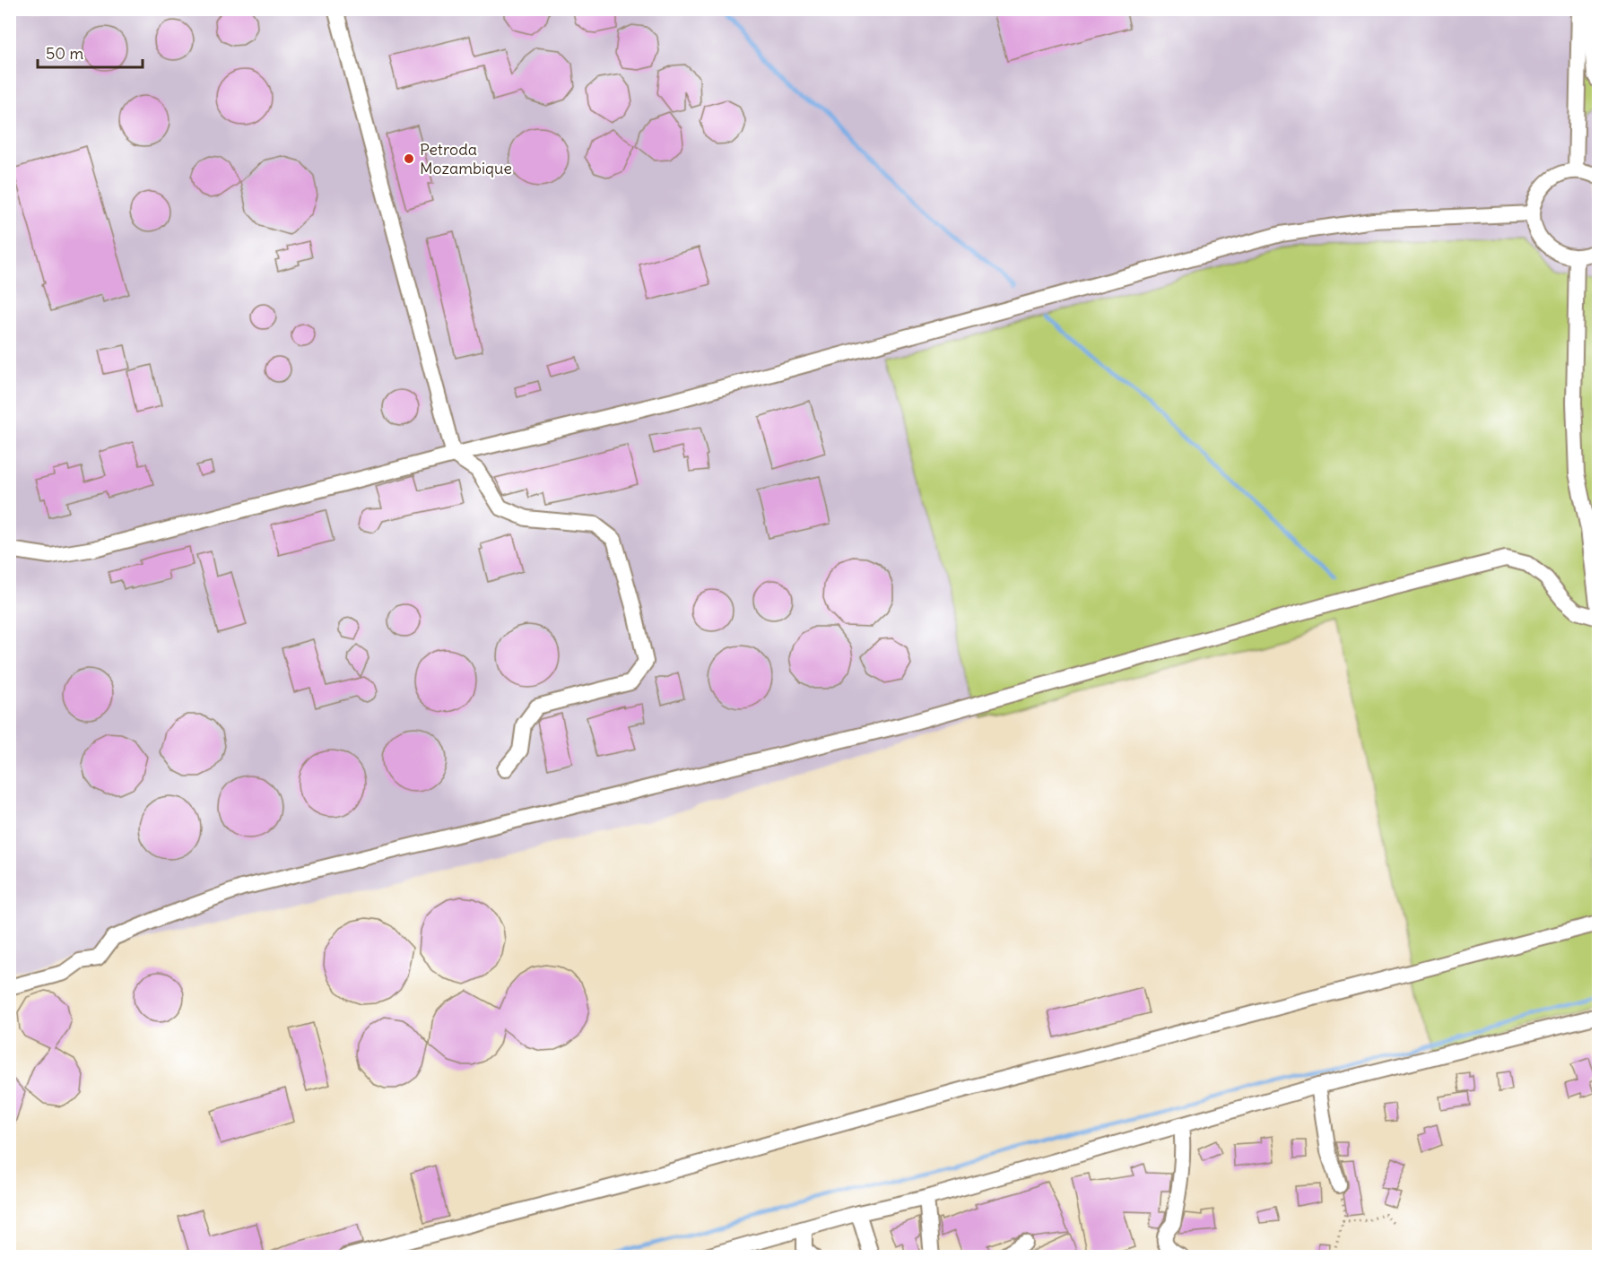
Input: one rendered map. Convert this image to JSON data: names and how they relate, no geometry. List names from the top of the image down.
{
  "places": ["Petroda Mozambique"],
  "scale_bar": "50 m"
}
